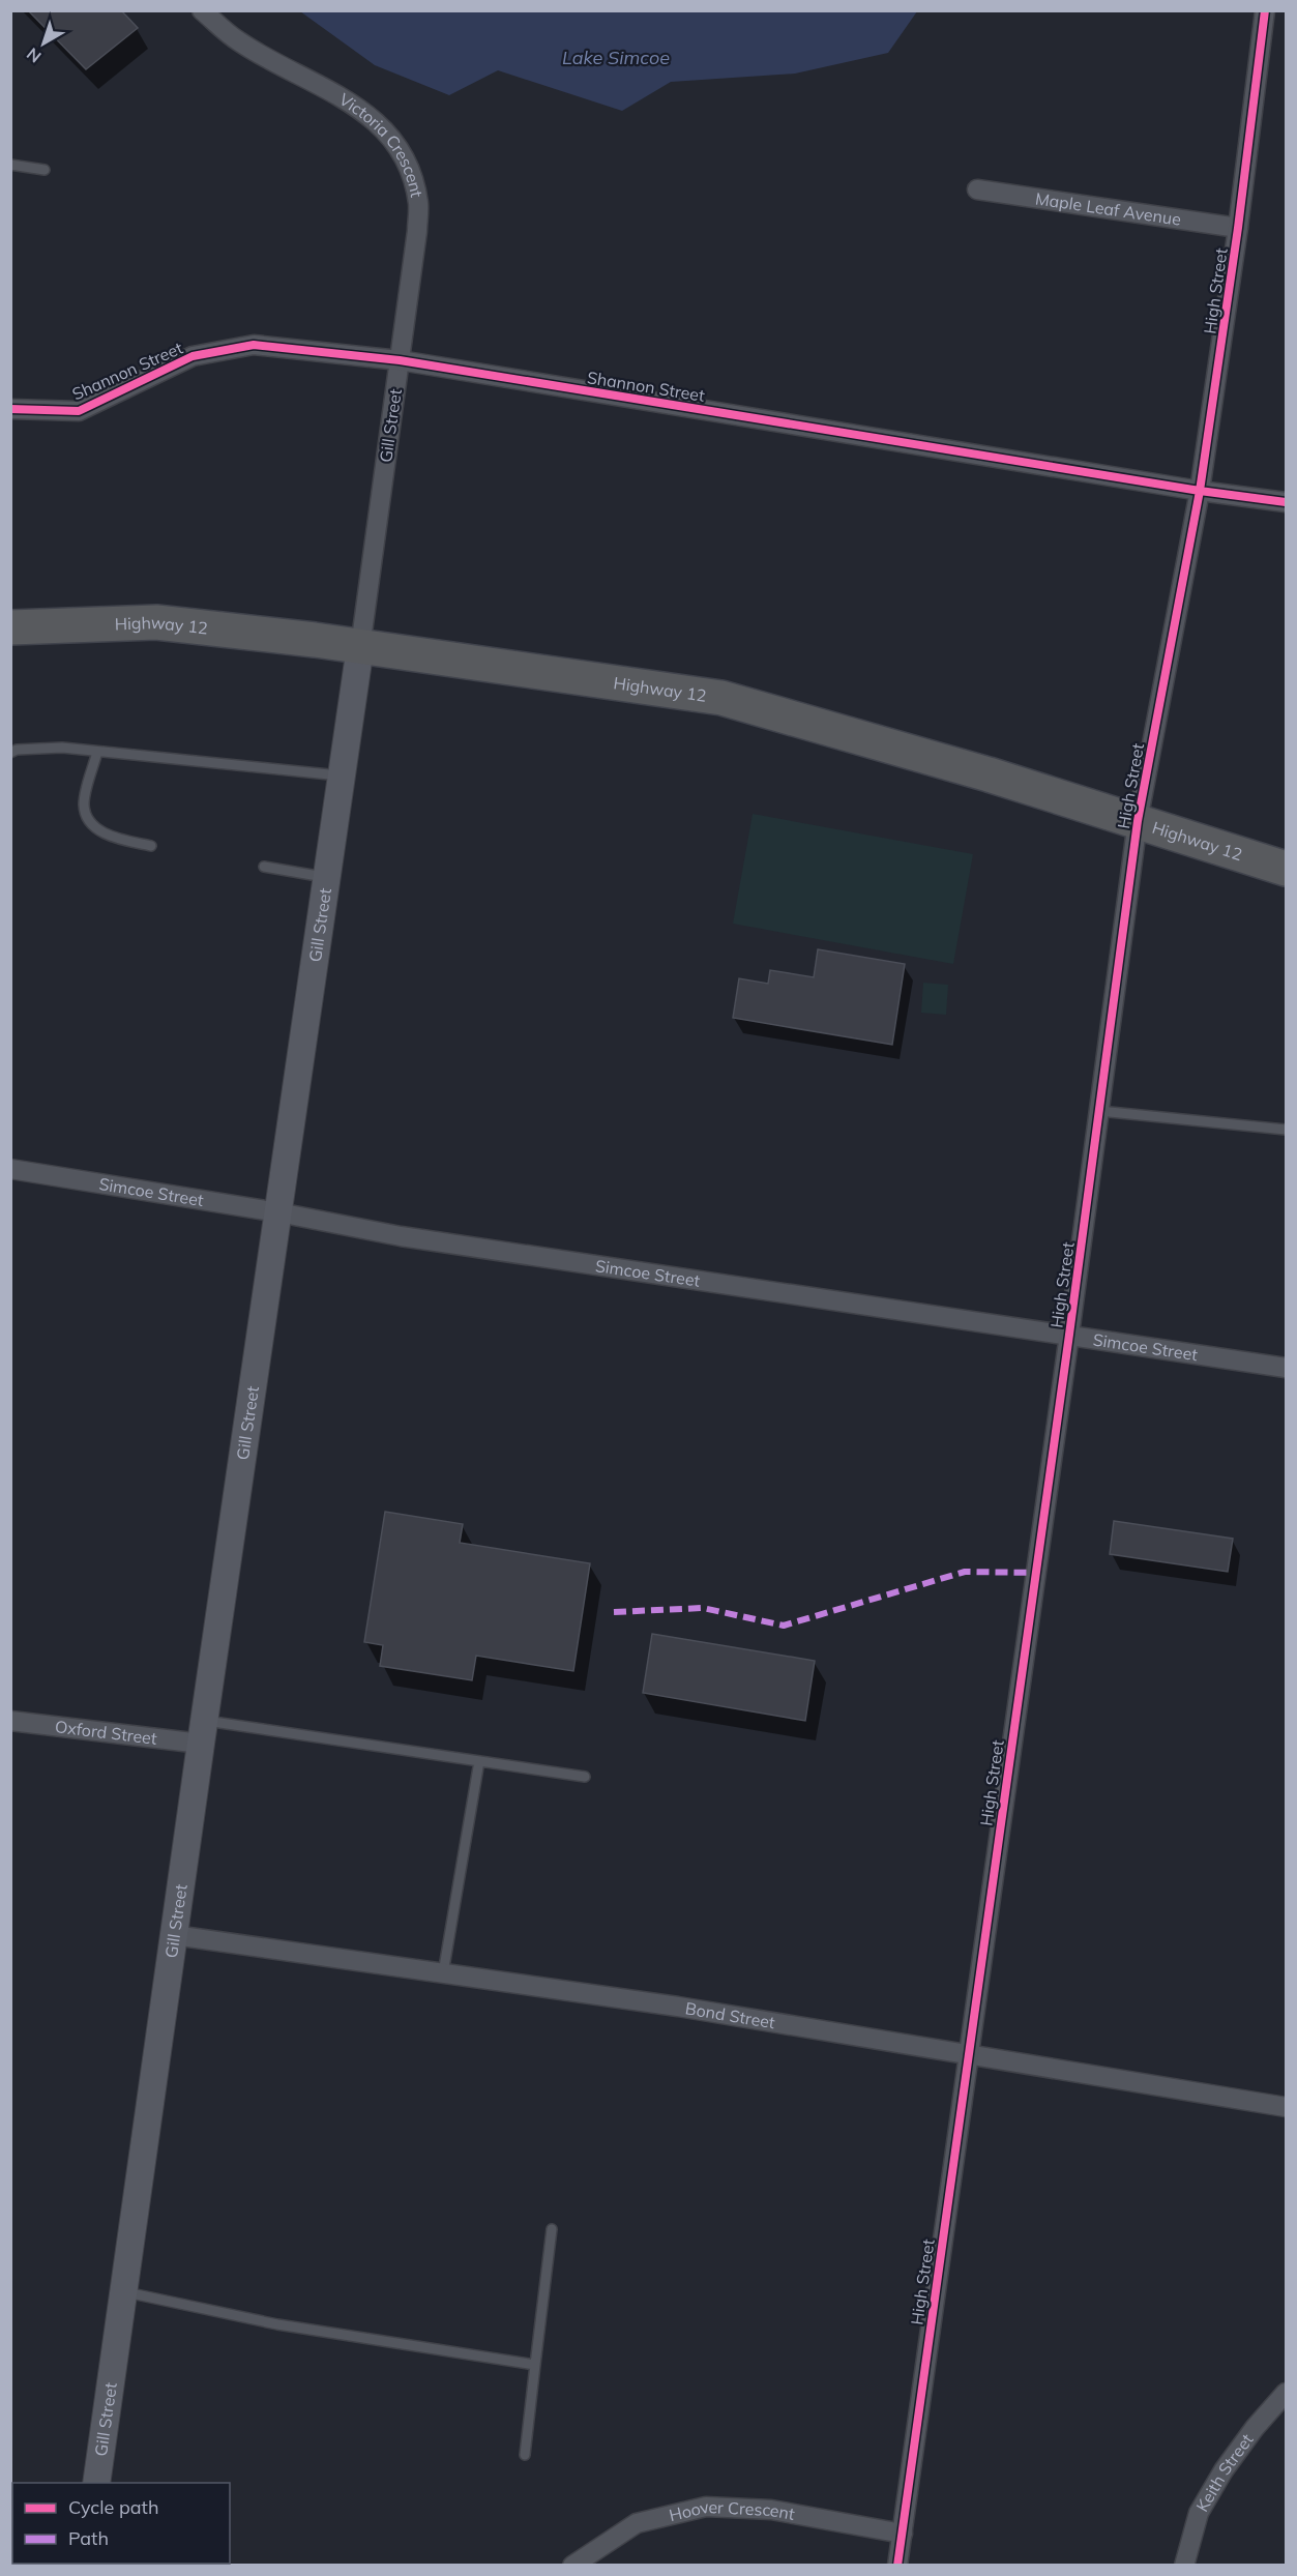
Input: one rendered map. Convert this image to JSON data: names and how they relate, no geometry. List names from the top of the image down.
{
  "streets": {
    "highway": ["Highway 12"],
    "main road": ["Gill Street"],
    "street": [
      "Victoria Crescent",
      "Maple Leaf Avenue",
      "High Street",
      "Shannon Street",
      "Simcoe Street",
      "Oxford Street",
      "Bond Street",
      "Keith Street",
      "Hoover Crescent"
    ]
  },
  "crossings": [
    ["Victoria Crescent", "Shannon Street"],
    ["Victoria Crescent", "Gill Street"],
    ["Maple Leaf Avenue", "High Street"],
    ["High Street", "Shannon Street"],
    ["High Street", "Highway 12"],
    ["High Street", "Simcoe Street"],
    ["High Street", "Bond Street"],
    ["High Street", "Hoover Crescent"],
    ["Shannon Street", "Gill Street"],
    ["Gill Street", "Highway 12"],
    ["Gill Street", "Simcoe Street"],
    ["Gill Street", "Oxford Street"],
    ["Gill Street", "Bond Street"]
  ],
  "water": ["Lake Simcoe"],
  "legend": ["Cycle path", "Path"],
  "north": "bottom left"
}
